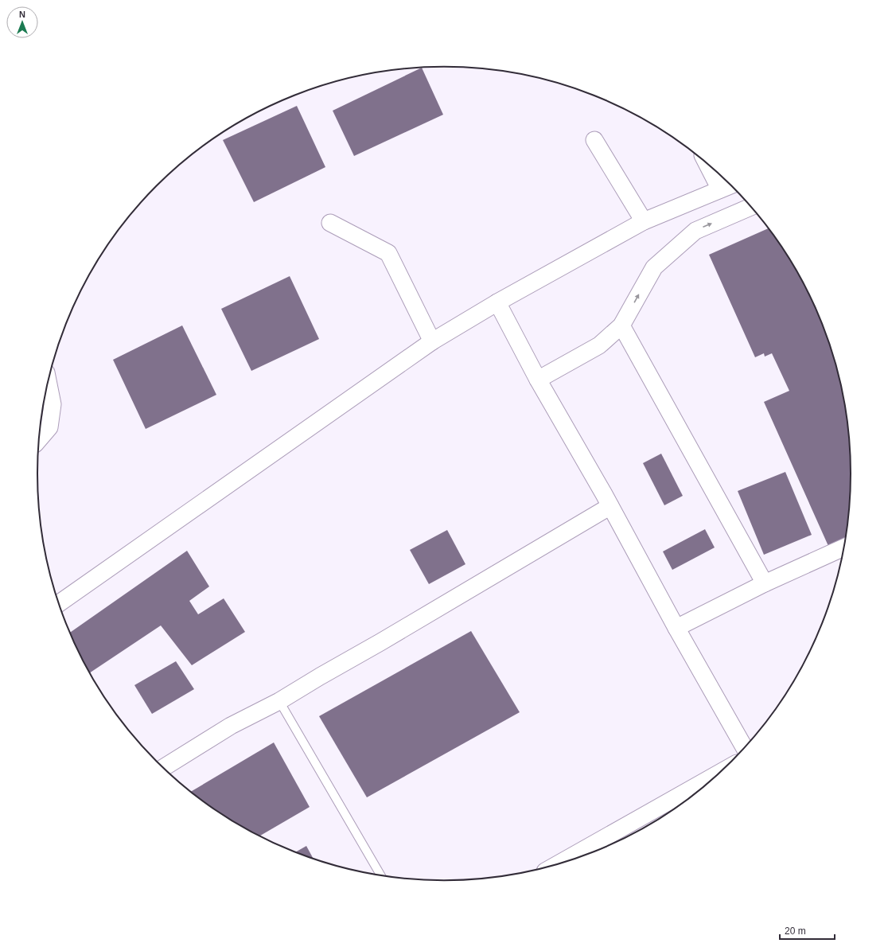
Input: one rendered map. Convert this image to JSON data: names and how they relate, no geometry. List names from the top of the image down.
{
  "scale_bar": "20 m",
  "north": "top"
}
